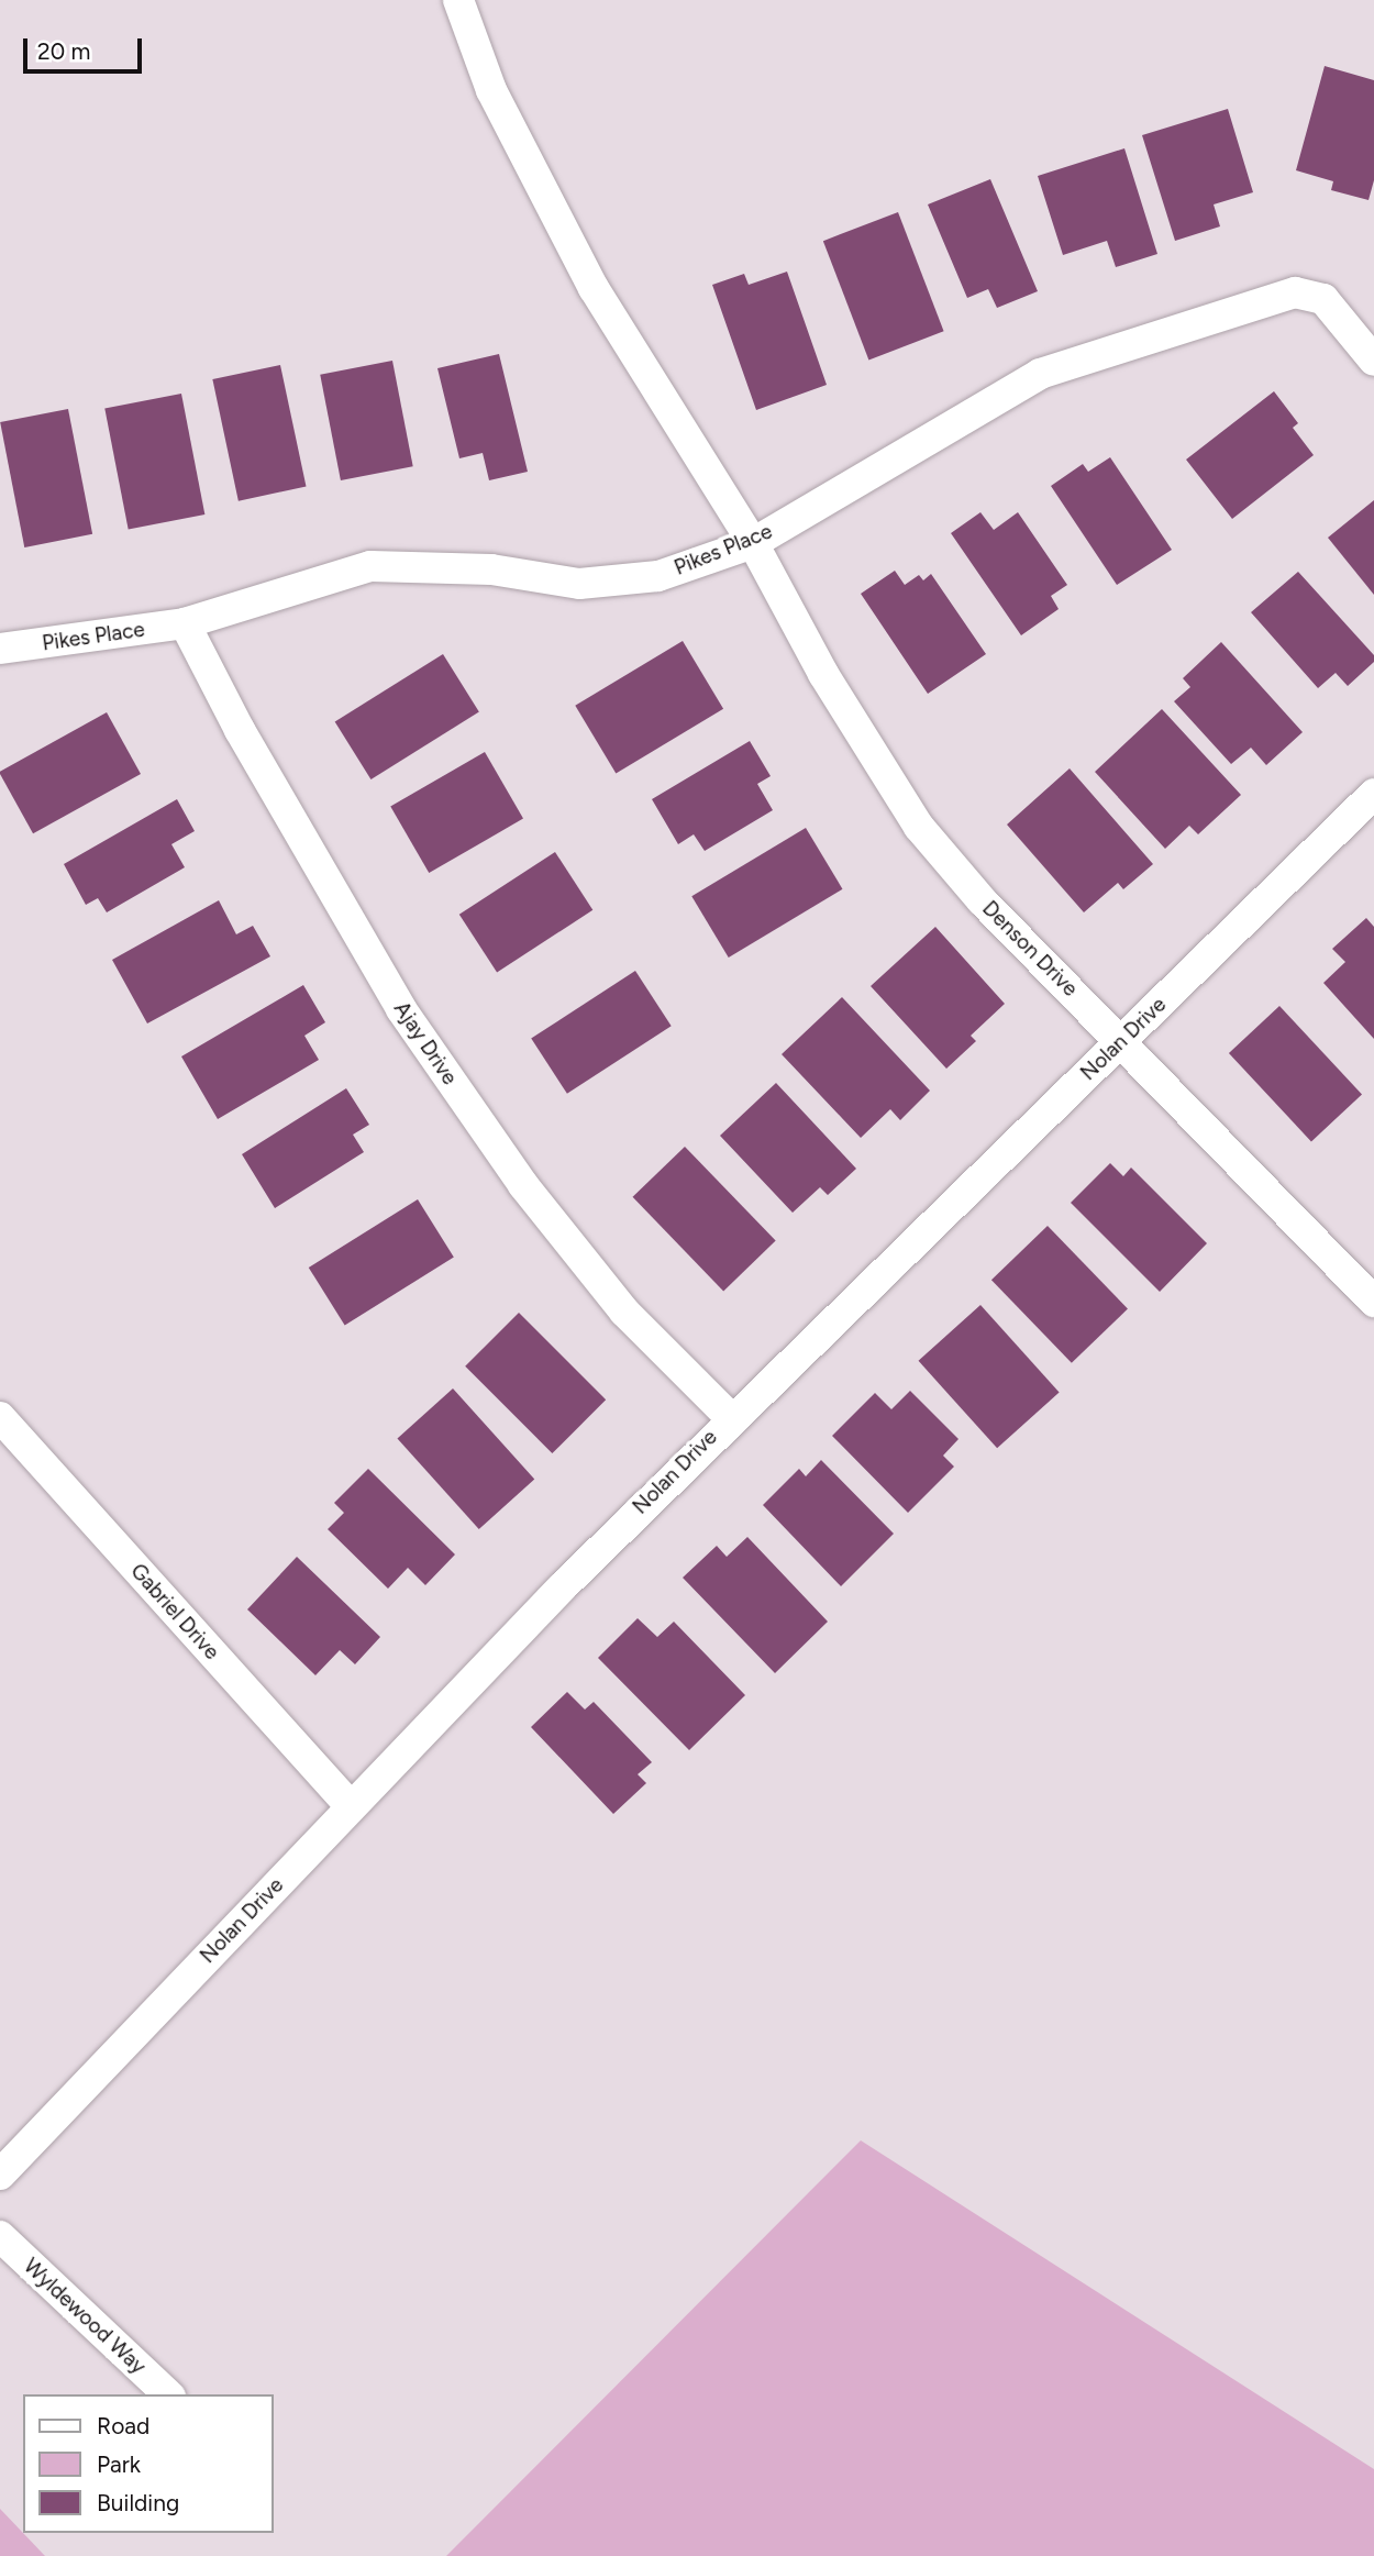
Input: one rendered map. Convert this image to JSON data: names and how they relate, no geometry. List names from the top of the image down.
{
  "streets": {
    "street": [
      "Pikes Place",
      "Denson Drive",
      "Nolan Drive",
      "Ajay Drive",
      "Gabriel Drive",
      "Wyldewood Way"
    ]
  },
  "crossings": [
    ["Pikes Place", "Denson Drive"],
    ["Pikes Place", "Ajay Drive"],
    ["Denson Drive", "Nolan Drive"],
    ["Nolan Drive", "Ajay Drive"],
    ["Nolan Drive", "Gabriel Drive"]
  ],
  "legend": ["Road", "Park", "Building"],
  "scale_bar": "20 m"
}
